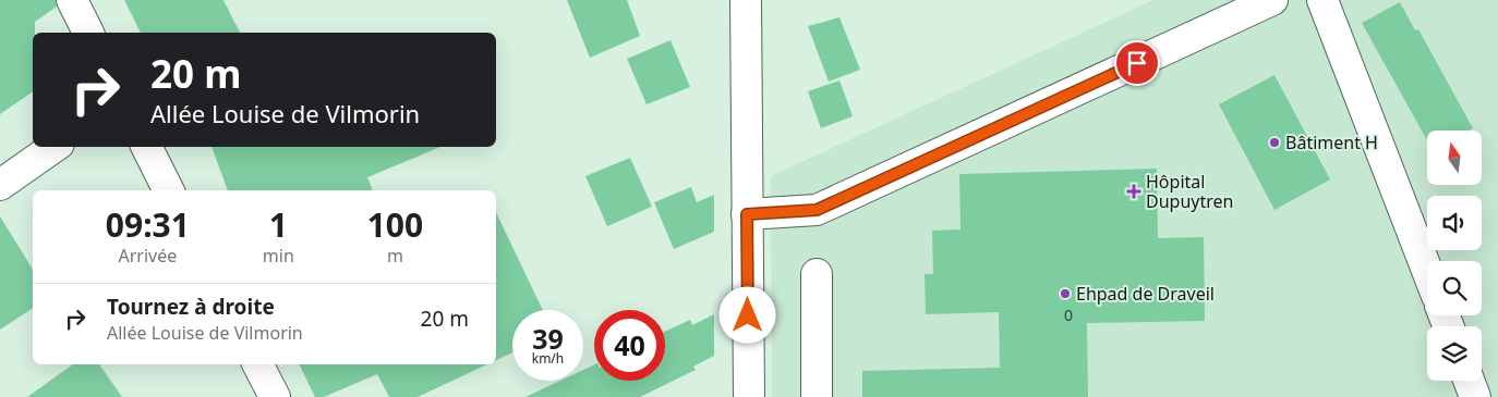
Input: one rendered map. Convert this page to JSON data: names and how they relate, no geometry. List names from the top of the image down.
{
  "places": {
    "other": ["Bâtiment H", "Ehpad de Draveil"],
    "health": ["Hôpital Dupuytren"]
  },
  "house_numbers": ["0"],
  "north": "top",
  "page": {
    "turn": ["20 m", "Allée Louise de Vilmorin"],
    "eta": [
      "09:31",
      "Arrivée",
      "1",
      "min",
      "100",
      "m"
    ],
    "list": [
      {
        "name": "Tournez à droite",
        "note": "Allée Louise de Vilmorin",
        "value": "20 m"
      }
    ],
    "speed": "39 km/h",
    "limit": "40"
  }
}
